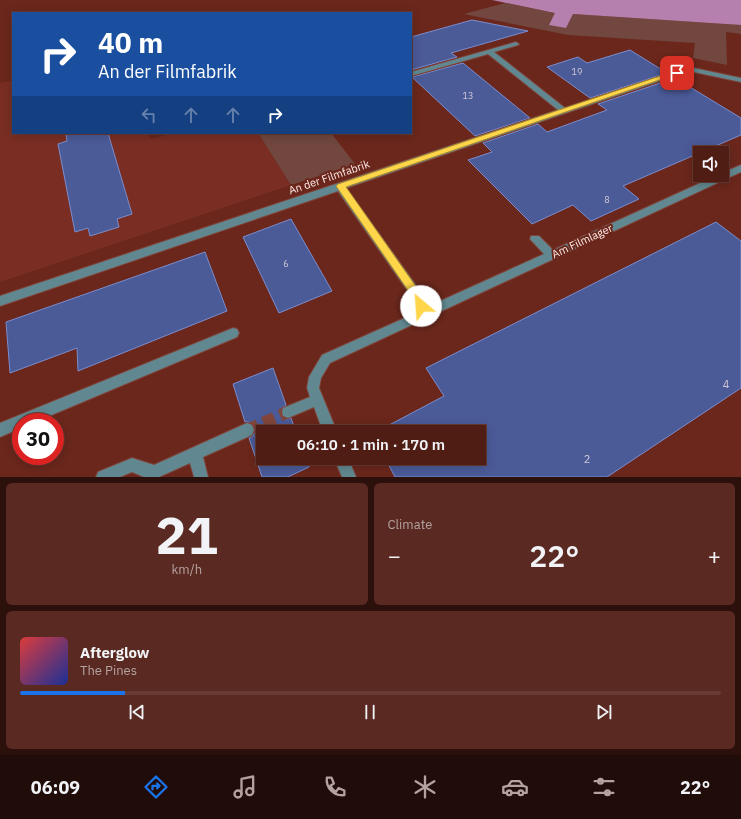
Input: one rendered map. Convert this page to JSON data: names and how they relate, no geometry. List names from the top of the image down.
{
  "streets": {
    "street": ["An der Filmfabrik", "Am Filmlager"]
  },
  "house_numbers": [
    "19",
    "13",
    "8",
    "6",
    "4",
    "2"
  ],
  "page": {
    "turn": ["40 m", "An der Filmfabrik"],
    "limit": "30",
    "trip": "06:10 · 1 min · 170 m",
    "tile": [
      ["21", "km/h"],
      "Climate"
    ],
    "heat": ["−", "22°", "+"],
    "song": ["Afterglow", "The Pines"],
    "tabs": ["06:09", "22°"]
  }
}
